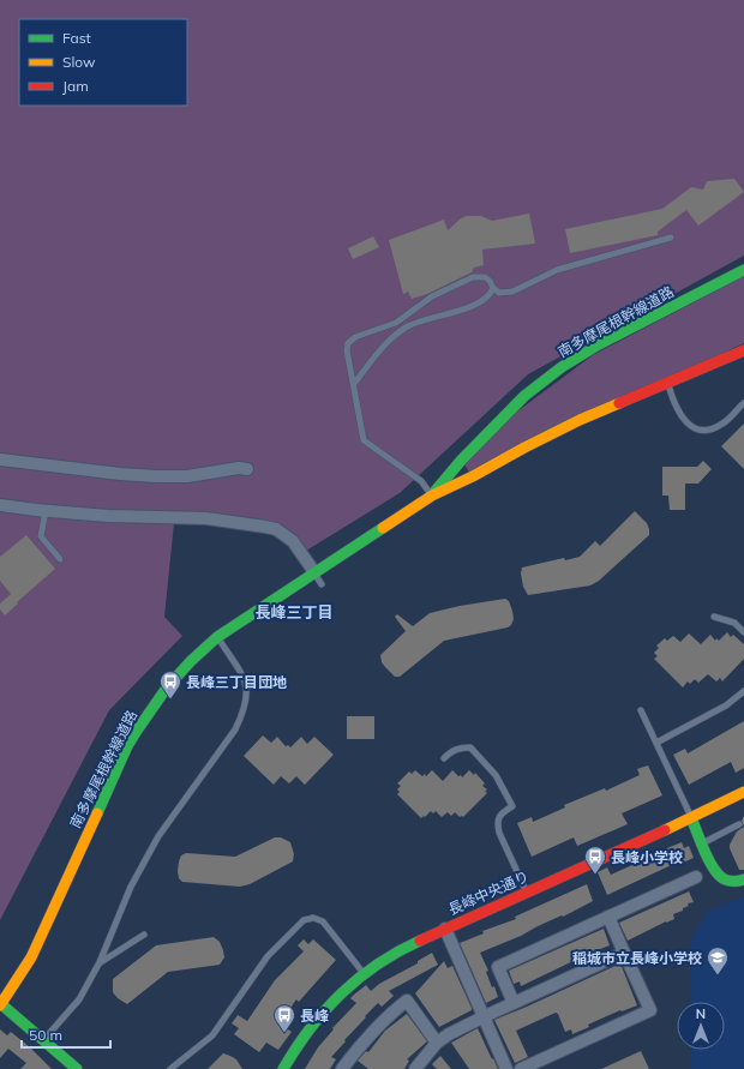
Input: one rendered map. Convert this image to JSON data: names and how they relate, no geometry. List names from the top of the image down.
{
  "streets": {
    "main road": ["南多摩尾根幹線道路", "長峰中央通り"]
  },
  "districts": ["長峰三丁目"],
  "places": {
    "bus stop": ["長峰三丁目団地", "長峰小学校", "長峰"],
    "school or university": ["稲城市立長峰小学校"]
  },
  "legend": ["Fast", "Slow", "Jam"],
  "scale_bar": "50 m",
  "north": "top"
}
